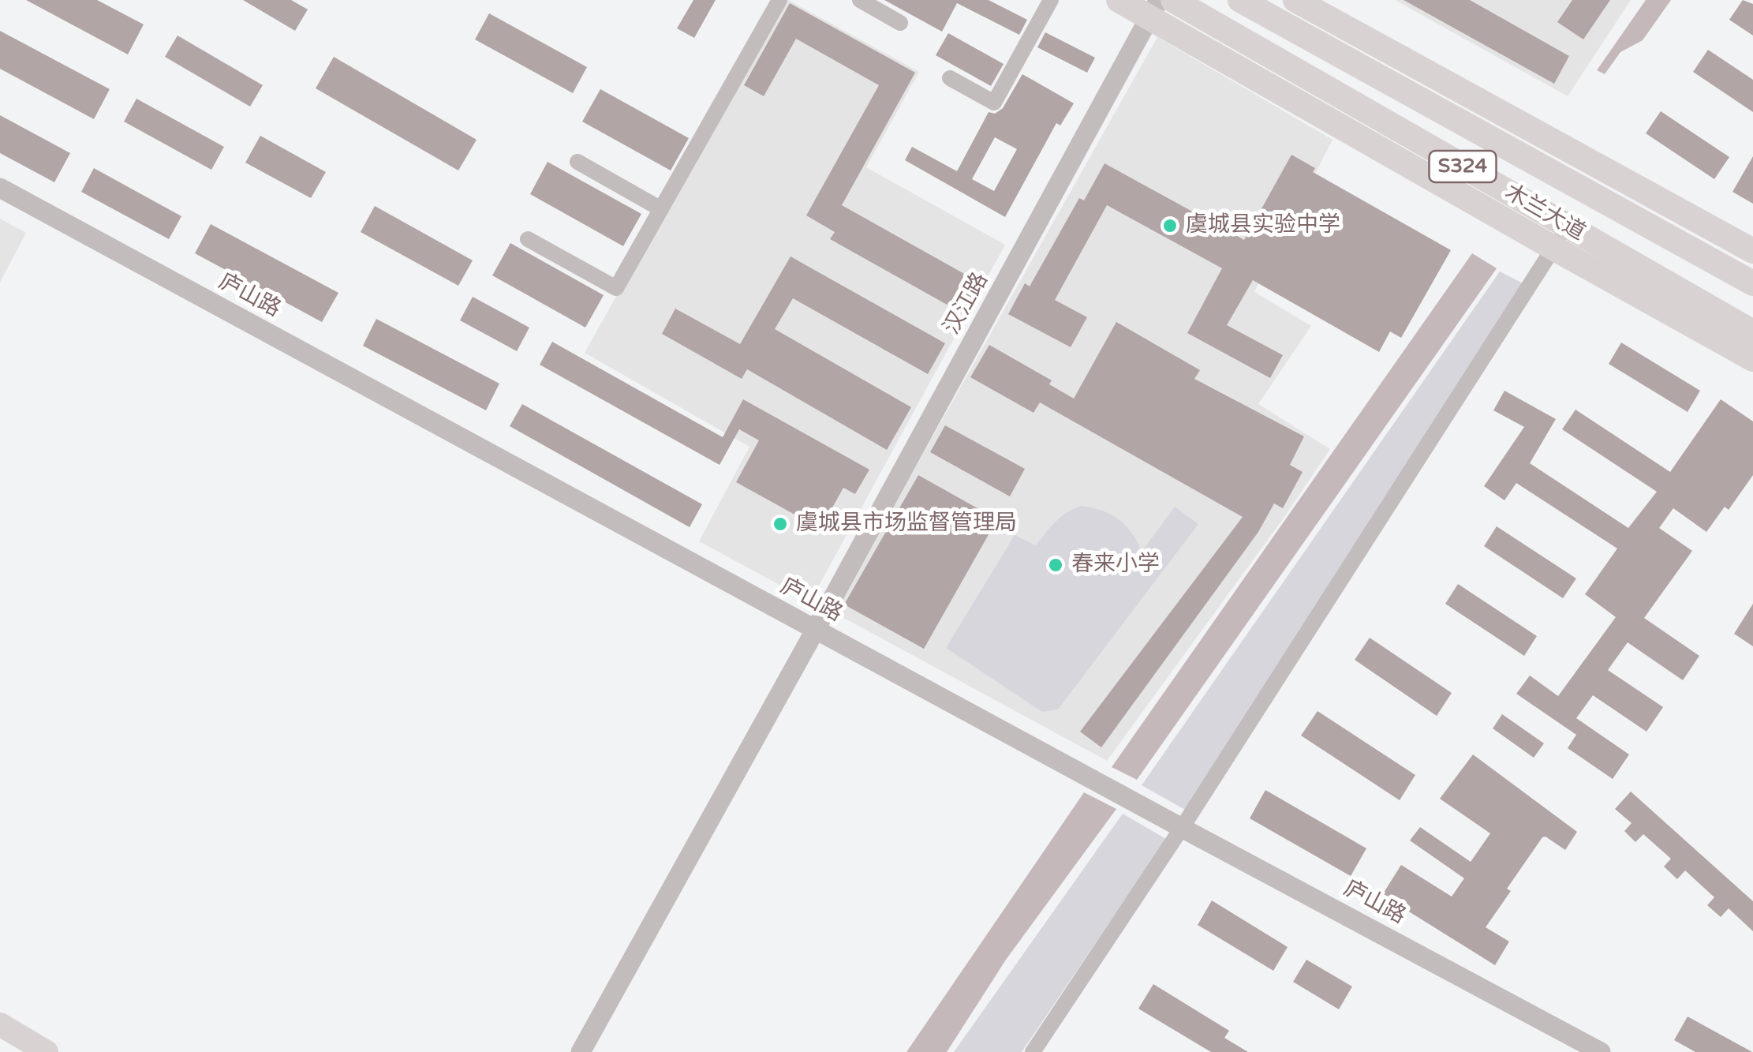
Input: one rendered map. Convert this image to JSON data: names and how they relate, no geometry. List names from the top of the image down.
{
  "streets": {
    "main road": ["S324", "木兰大道"],
    "street": ["庐山路", "汉江路"]
  },
  "crossings": [
    ["庐山路", "汉江路"]
  ],
  "places": ["虞城县实验中学", "虞城县市场监督管理局", "春来小学"]
}
